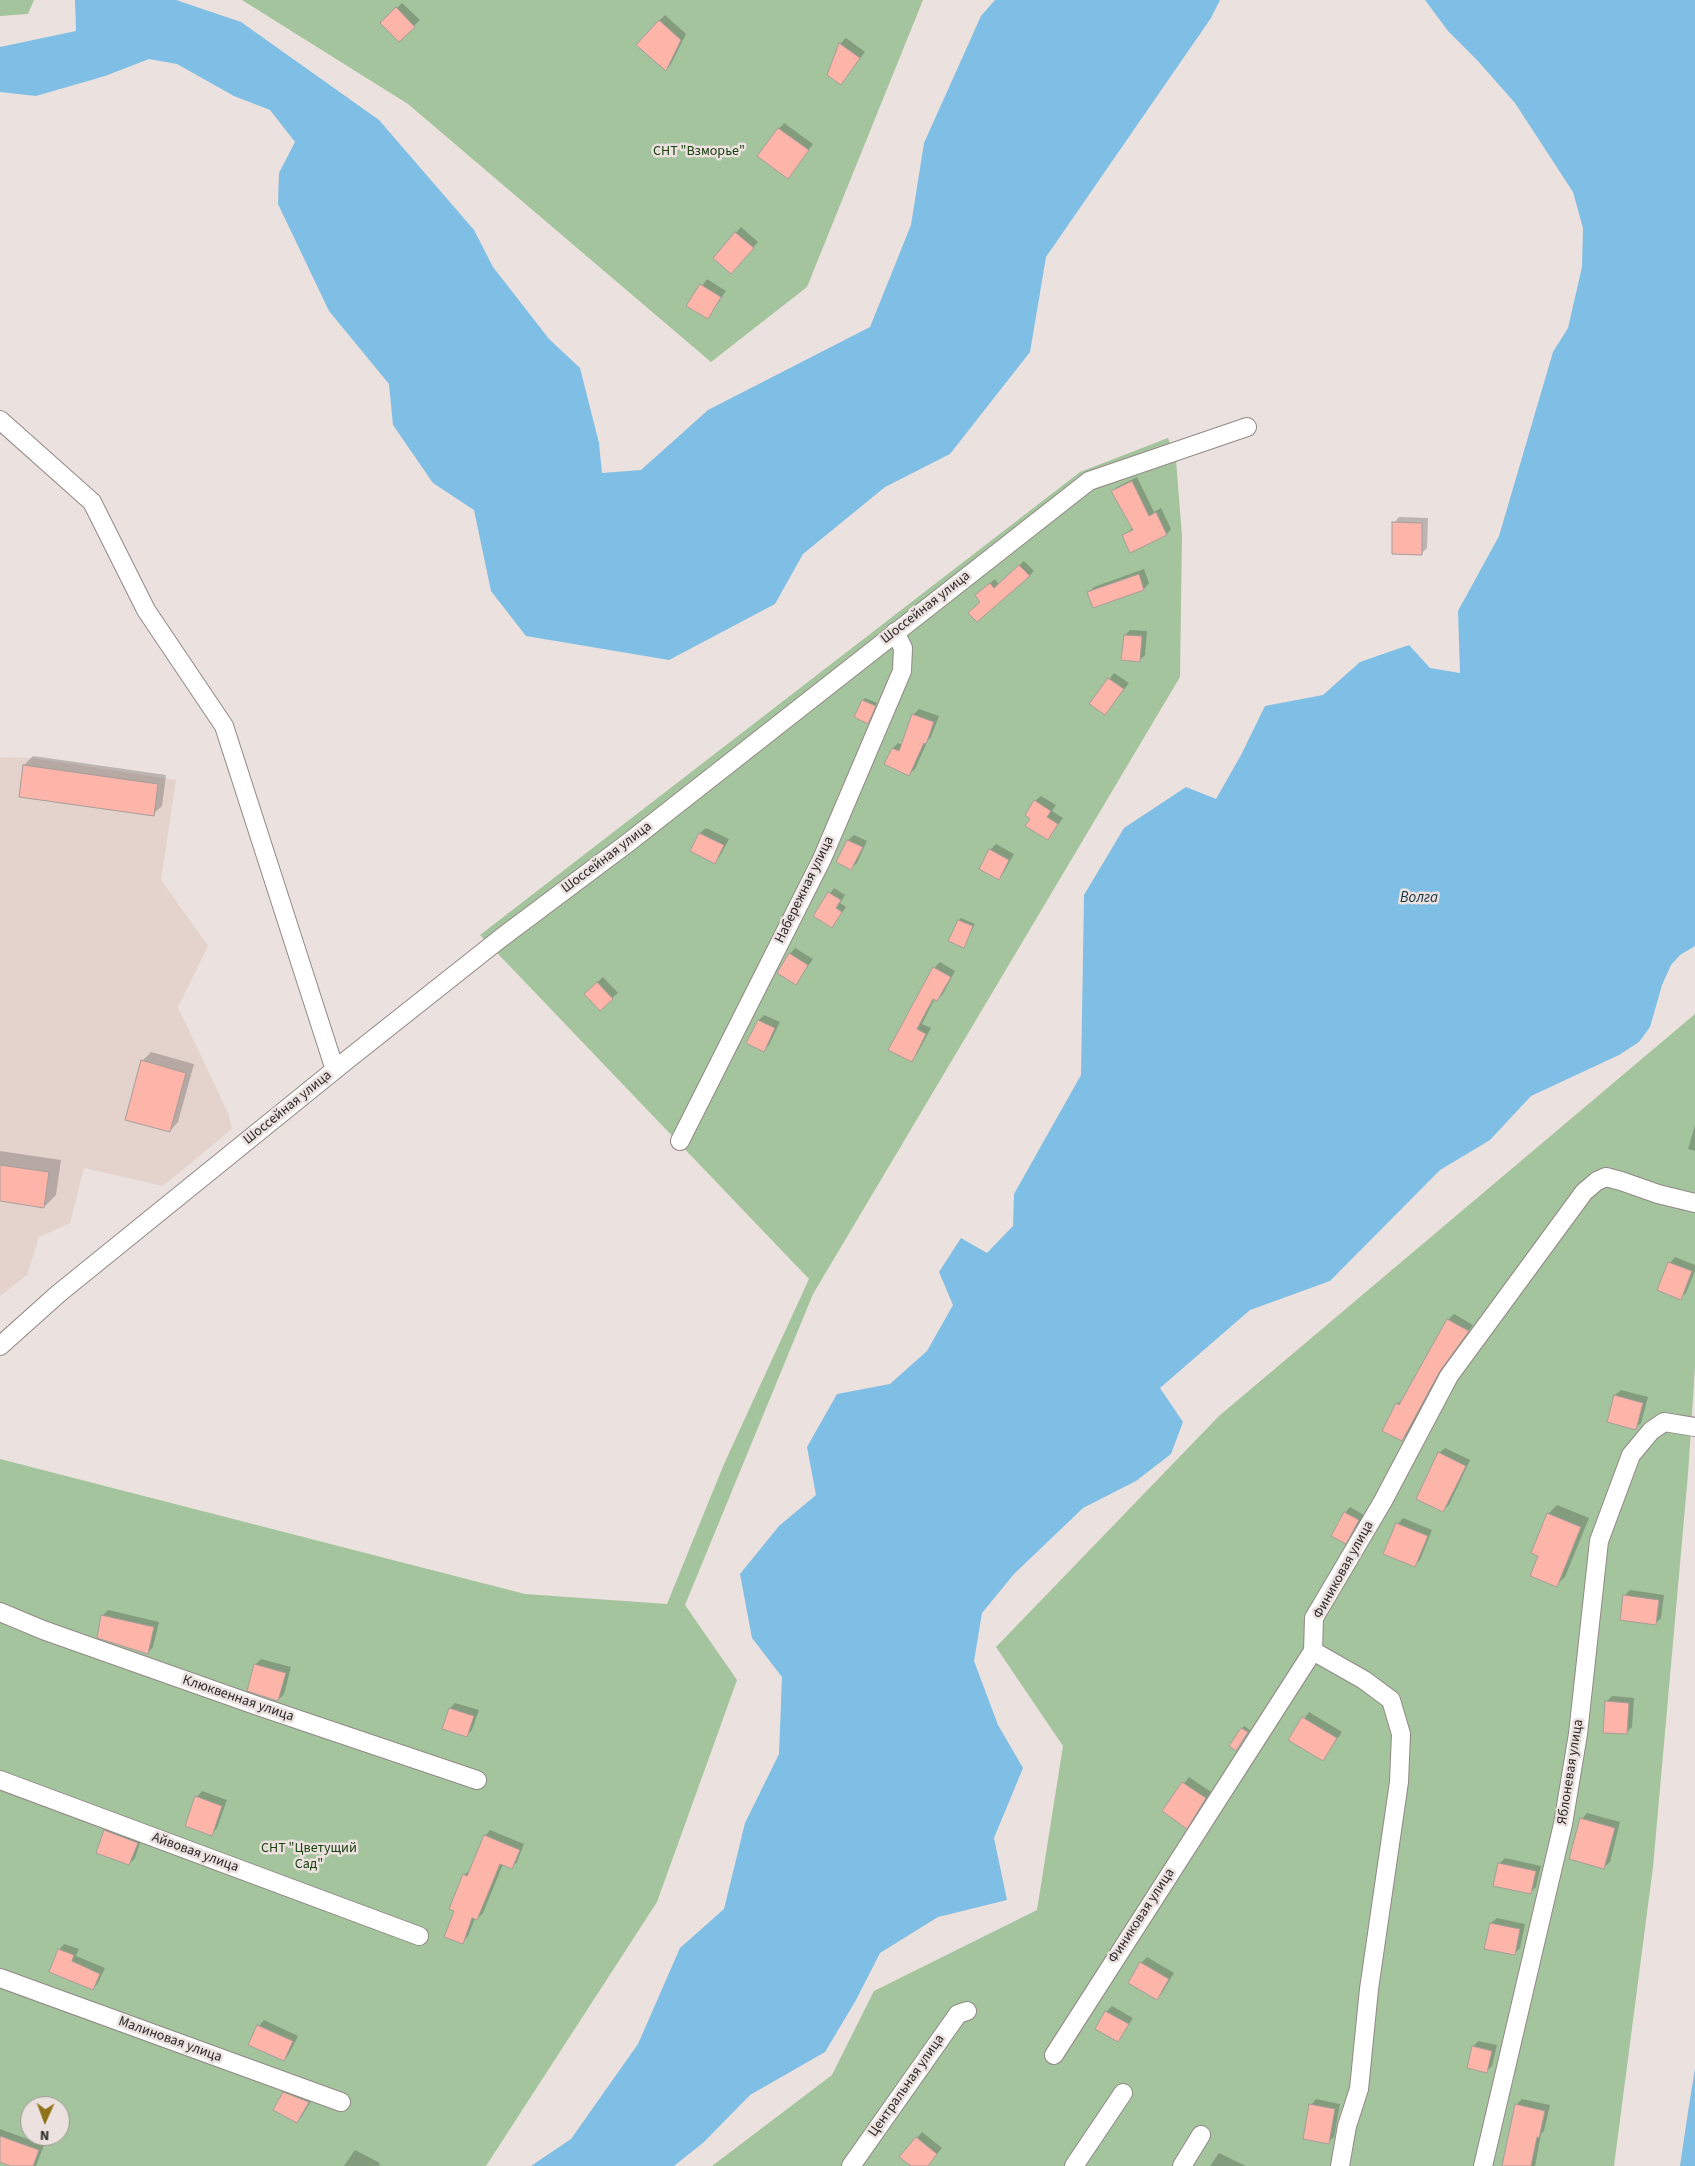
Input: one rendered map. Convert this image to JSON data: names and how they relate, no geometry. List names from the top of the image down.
{
  "streets": {
    "street": [
      "Шоссейная улица",
      "Набережная улица",
      "Финиковая улица",
      "Клюквенная улица",
      "Яблоневая улица",
      "Айвовая улица",
      "Малиновая улица",
      "Центральная улица"
    ]
  },
  "crossings": [
    ["Шоссейная улица", "Набережная улица"]
  ],
  "water": ["Волга"],
  "parks": ["СНТ \"Взморье\"", "СНТ \"Цветущий Сад\""],
  "north": "bottom"
}
